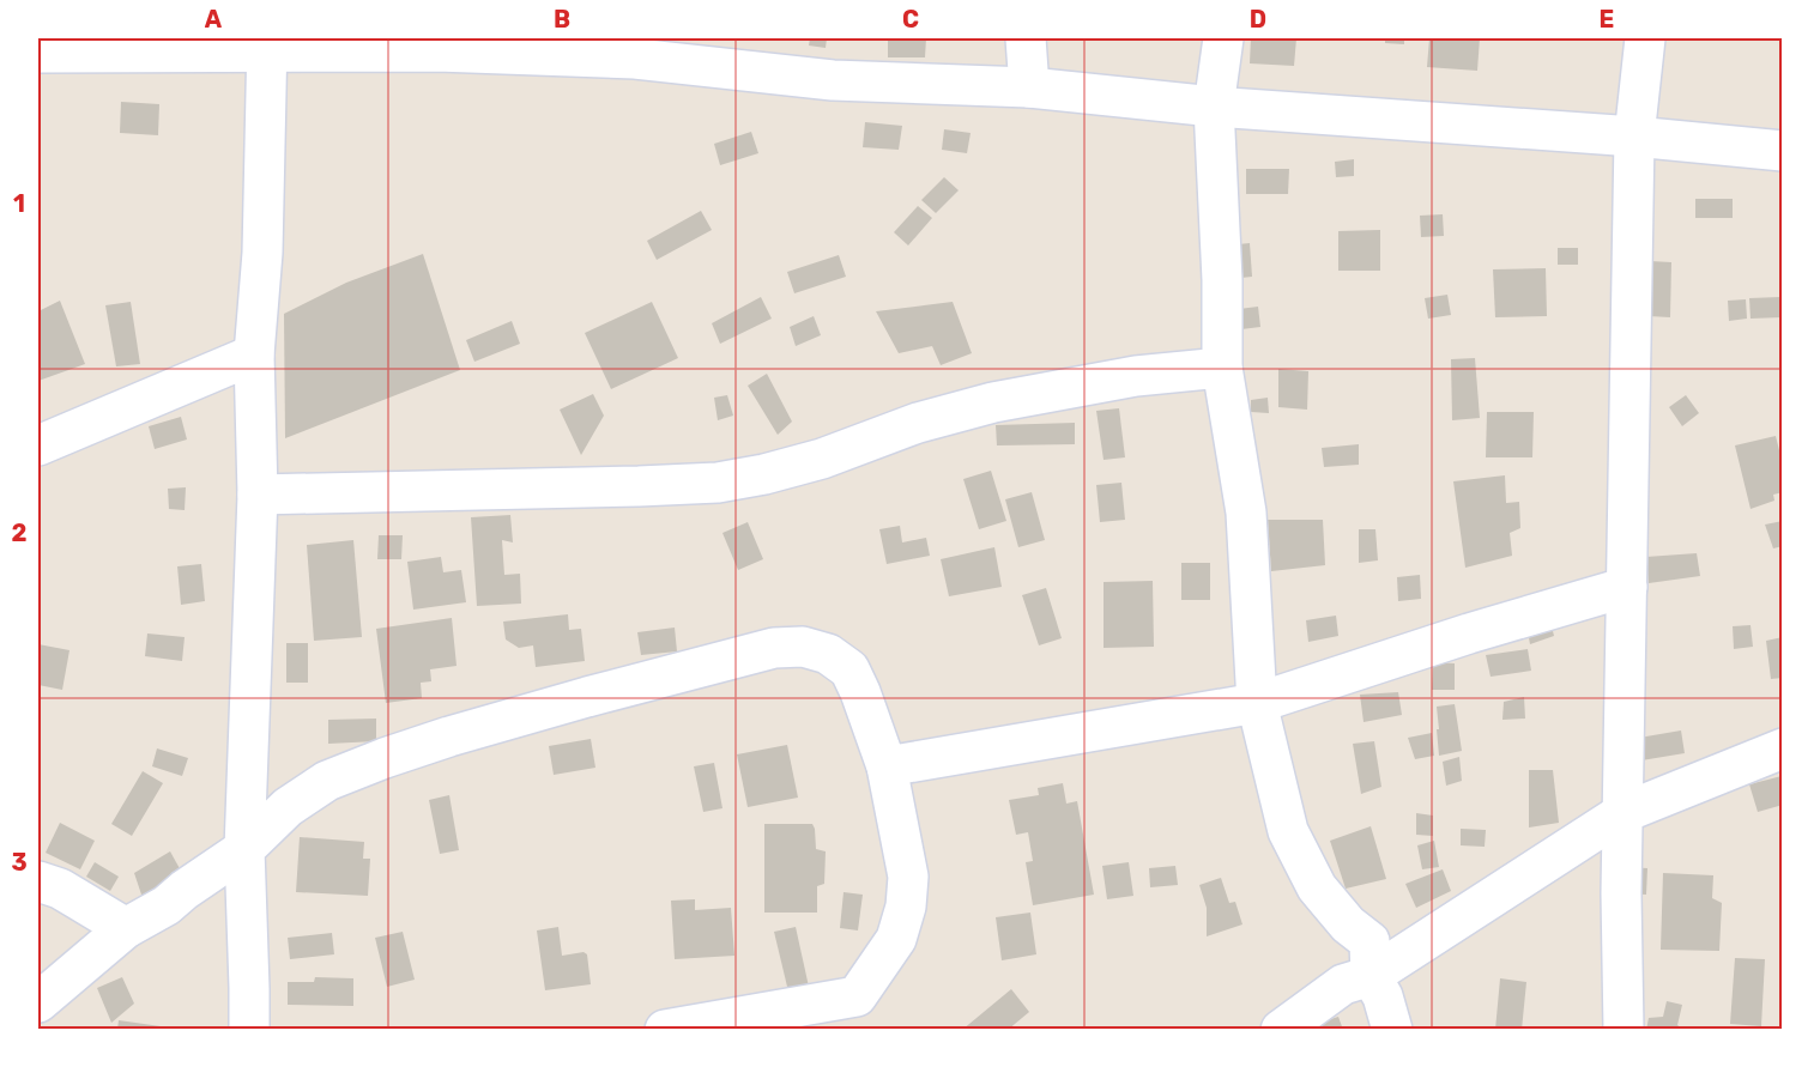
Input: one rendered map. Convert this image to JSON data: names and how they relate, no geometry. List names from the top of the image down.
{
  "grid": {
    "columns": [
      "A",
      "B",
      "C",
      "D",
      "E"
    ],
    "rows": ["1", "2", "3"]
  }
}
